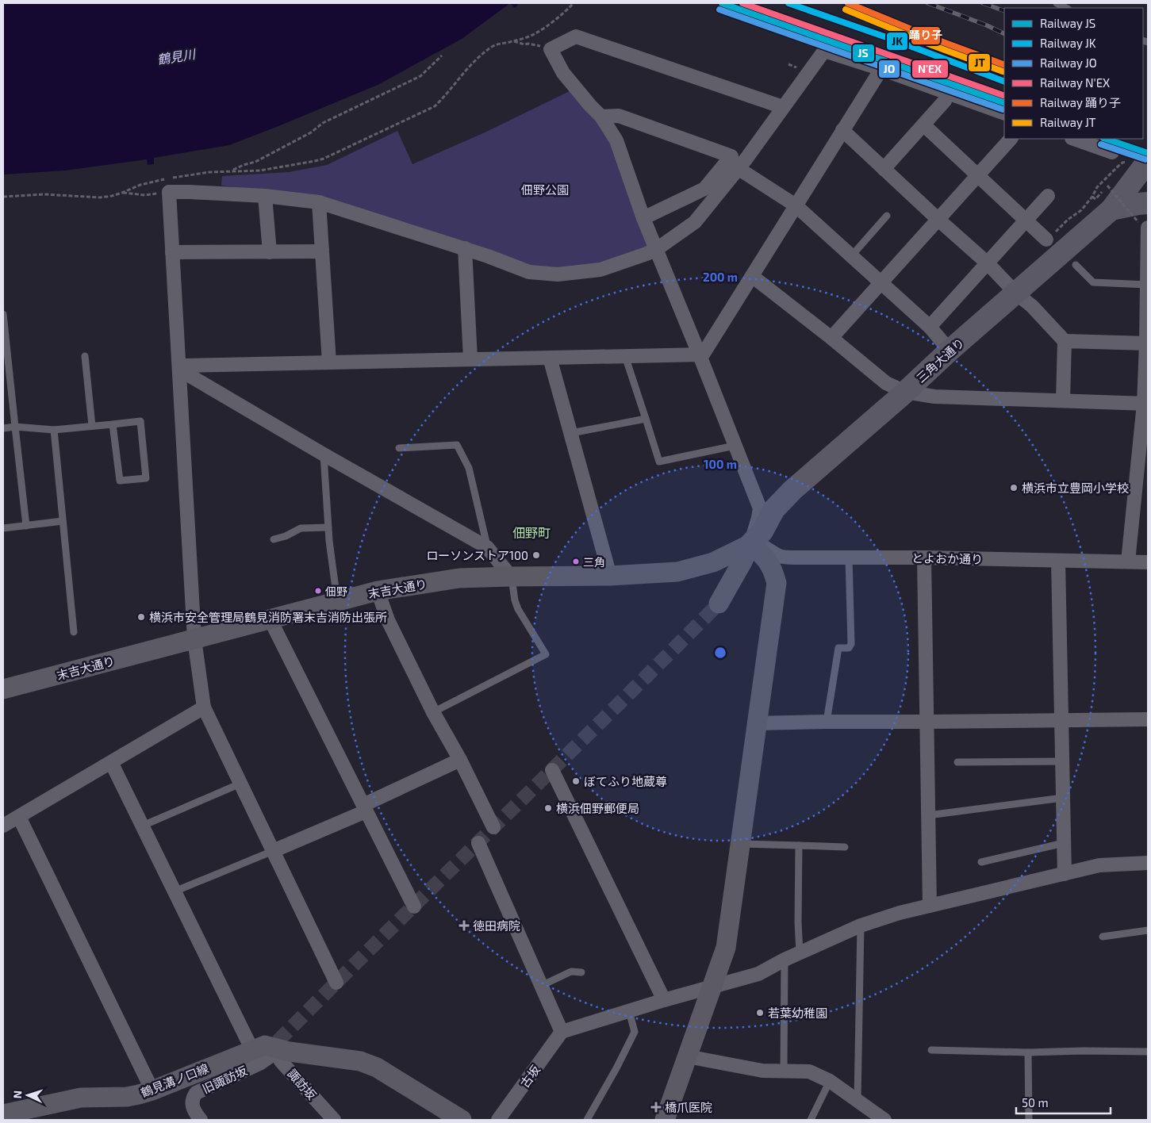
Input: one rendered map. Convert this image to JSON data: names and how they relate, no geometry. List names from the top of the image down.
{
  "streets": {
    "main road": ["三角大通り"],
    "street": [
      "とよおか通り",
      "末吉大通り",
      "古坂",
      "旧諏訪坂",
      "鶴見溝ノ口線",
      "諏訪坂"
    ]
  },
  "crossings": [
    ["三角大通り", "とよおか通り"],
    ["三角大通り", "末吉大通り"],
    ["とよおか通り", "末吉大通り"],
    ["旧諏訪坂", "鶴見溝ノ口線"],
    ["旧諏訪坂", "諏訪坂"],
    ["鶴見溝ノ口線", "諏訪坂"]
  ],
  "districts": ["佃野町"],
  "water": ["鶴見川"],
  "parks": ["佃野公園"],
  "places": {
    "other": [
      "横浜市立豊岡小学校",
      "ローソンストア100",
      "三角",
      "佃野",
      "横浜市安全管理局鶴見消防署末吉消防出張所",
      "ぼてふり地蔵尊",
      "横浜佃野郵便局",
      "若葉幼稚園"
    ],
    "health": ["徳田病院", "橋爪医院"]
  },
  "lines": [
    "rail line JS",
    "rail line JK",
    "rail line N'EX",
    "rail line 踊り子",
    "rail line JO",
    "rail line JT"
  ],
  "legend": [
    "Railway JS",
    "Railway JK",
    "Railway JO",
    "Railway N'EX",
    "Railway 踊り子",
    "Railway JT"
  ],
  "scale_bar": "50 m",
  "north": "left",
  "rings": ["200 m", "100 m"]
}
